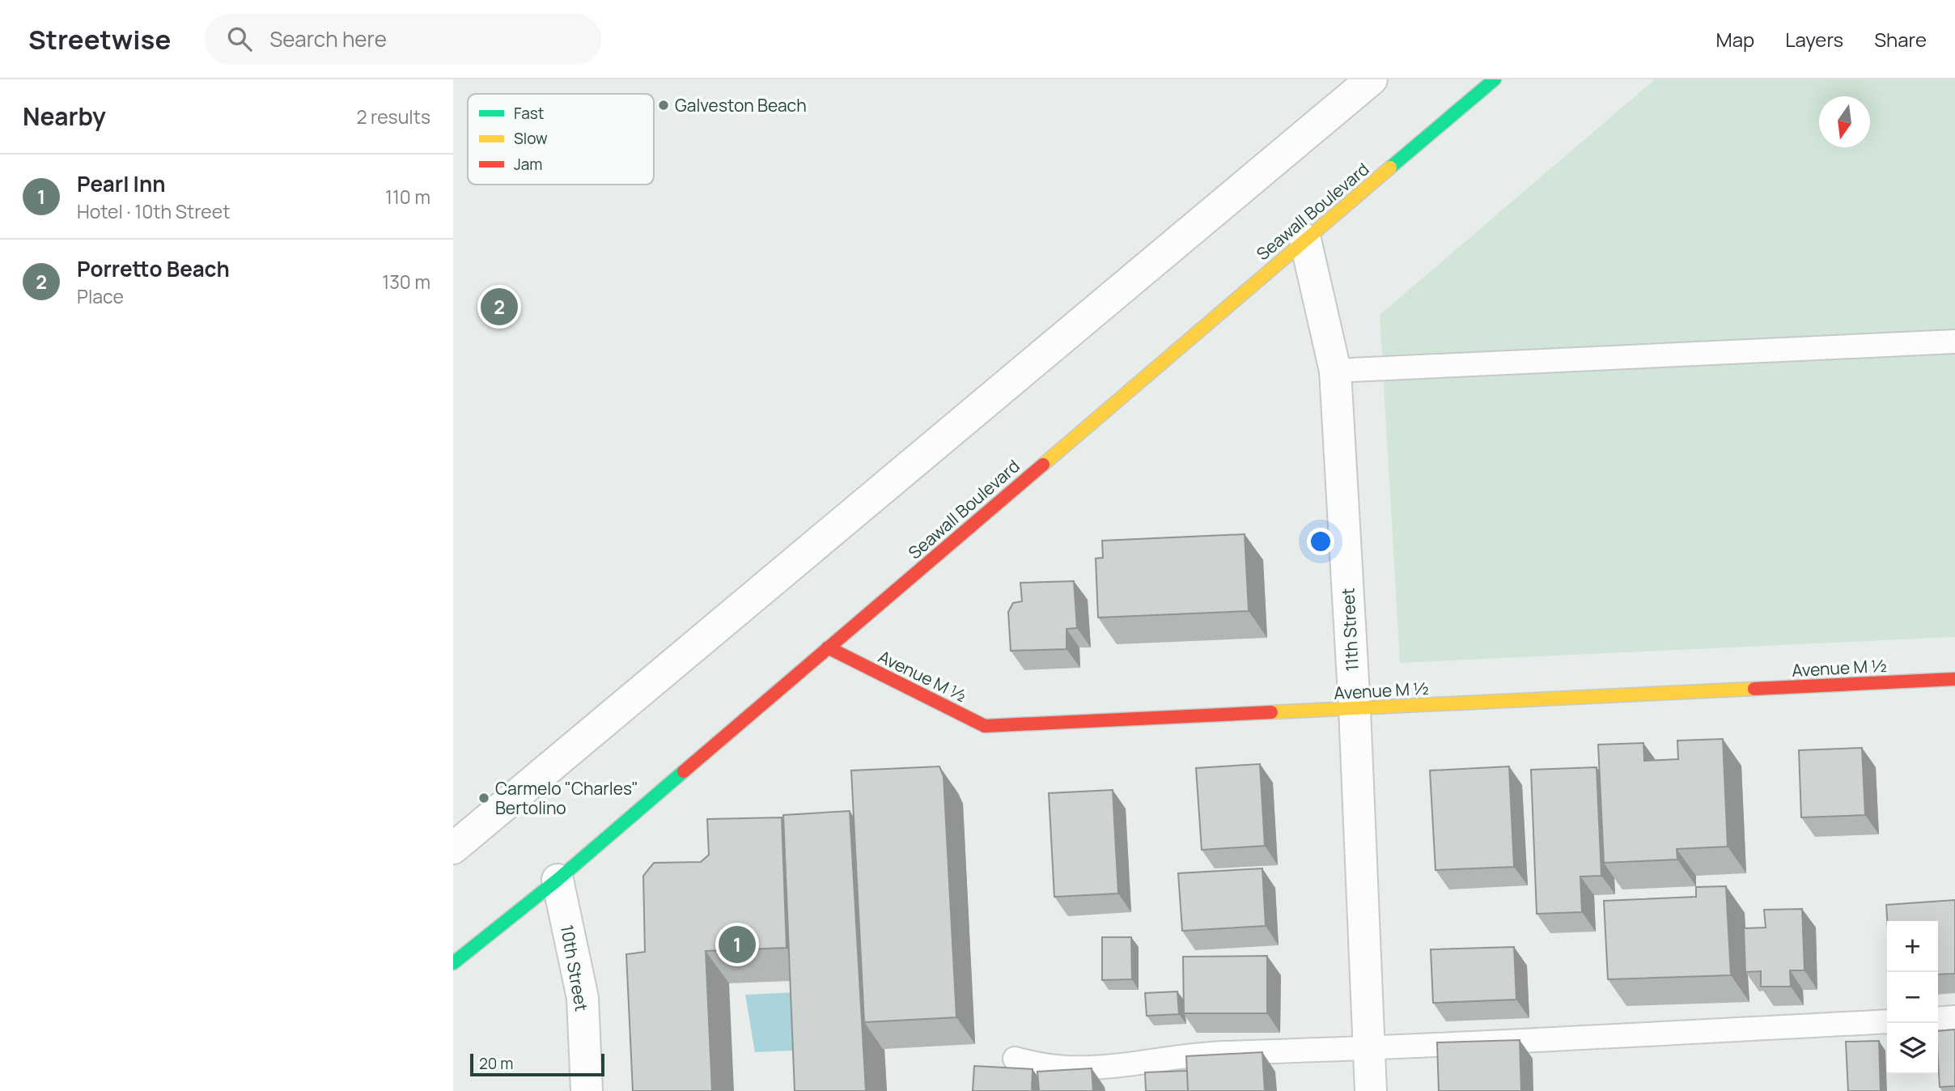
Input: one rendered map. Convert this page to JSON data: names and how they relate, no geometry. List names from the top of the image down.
{
  "streets": {
    "main road": ["Seawall Boulevard", "Avenue M ½"],
    "street": ["11th Street", "10th Street"]
  },
  "crossings": [
    ["Seawall Boulevard", "11th Street"],
    ["Seawall Boulevard", "Avenue M ½"],
    ["Seawall Boulevard", "10th Street"],
    ["11th Street", "Avenue M ½"]
  ],
  "places": ["Galveston Beach", "Carmelo \"Charles\" Bertolino"],
  "legend": ["Fast", "Slow", "Jam"],
  "scale_bar": "20 m",
  "north": "bottom",
  "page": {
    "header": "Streetwise",
    "search": "Search here",
    "nav": ["Map", "Layers", "Share"],
    "heading": ["Nearby", "2 results"],
    "list": [
      {
        "mark": "1",
        "name": "Pearl Inn",
        "note": "Hotel · 10th Street",
        "value": "110 m"
      },
      {
        "mark": "2",
        "name": "Porretto Beach",
        "note": "Place",
        "value": "130 m"
      }
    ],
    "pins": ["2", "1"],
    "map_buttons": ["+", "−"],
    "scale": "20 m"
  }
}
